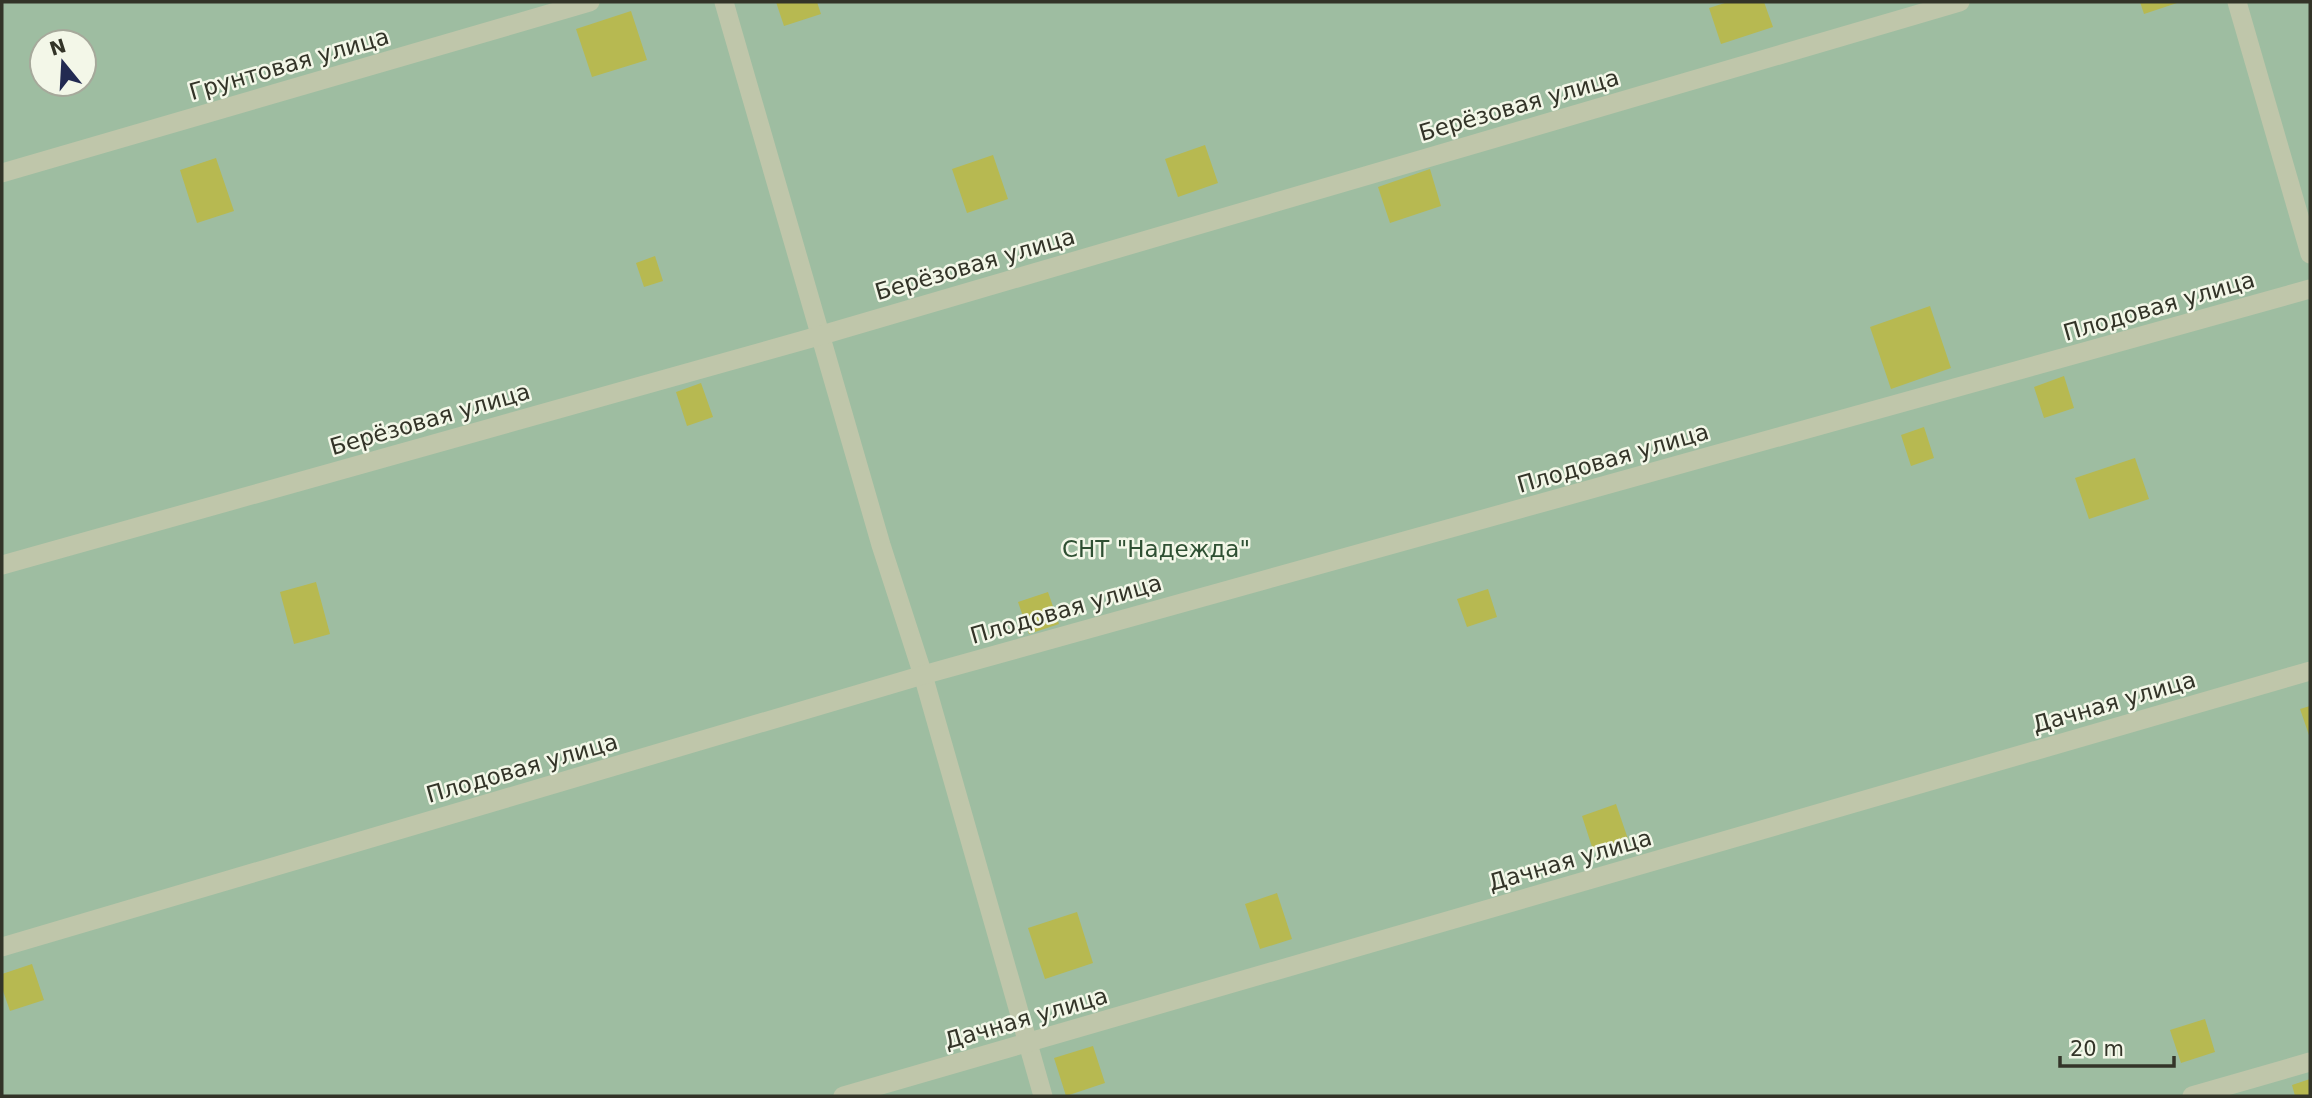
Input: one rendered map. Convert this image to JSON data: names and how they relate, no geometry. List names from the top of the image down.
{
  "streets": {
    "street": [
      "Грунтовая улица",
      "Берёзовая улица",
      "Плодовая улица",
      "Дачная улица"
    ]
  },
  "parks": ["СНТ \"Надежда\""],
  "scale_bar": "20 m",
  "north": "top"
}
